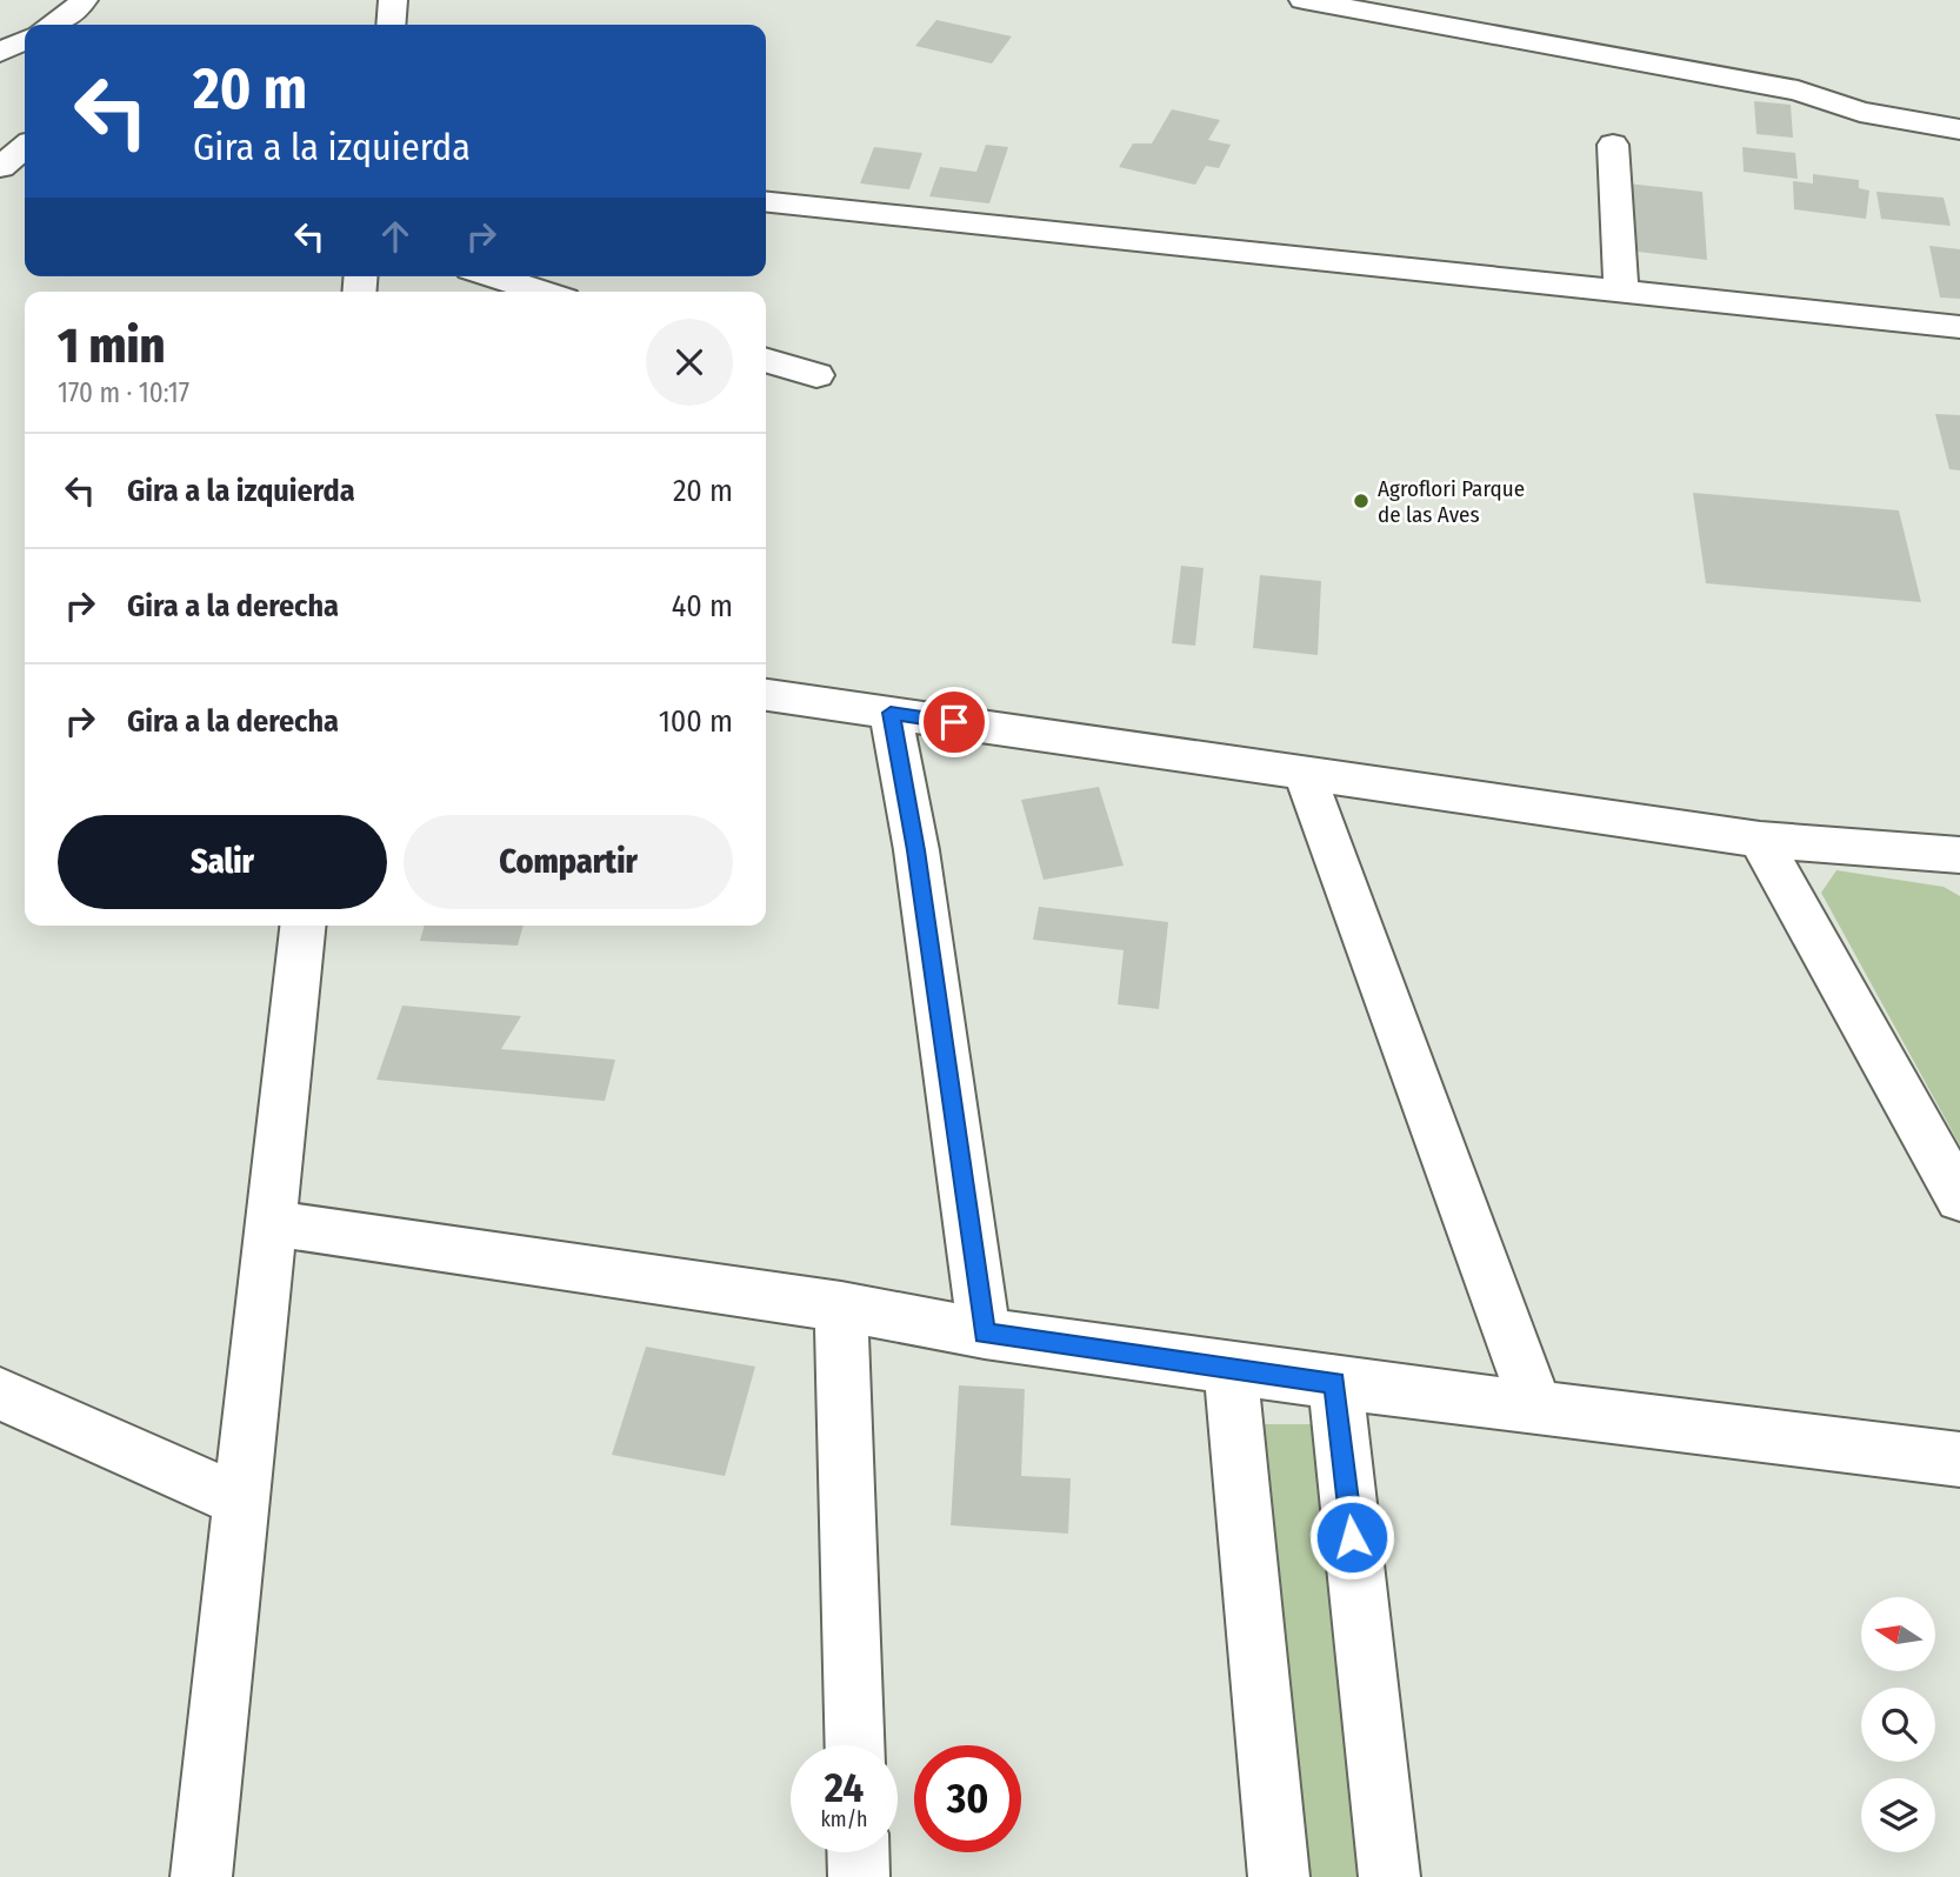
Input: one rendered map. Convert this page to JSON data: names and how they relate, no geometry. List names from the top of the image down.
{
  "places": ["Agroflori Parque de las Aves"],
  "north": "left",
  "page": {
    "turn": ["20 m", "Gira a la izquierda"],
    "heading": ["1 min", "170 m · 10:17"],
    "list": [
      {
        "name": "Gira a la izquierda",
        "value": "20 m"
      },
      {
        "name": "Gira a la derecha",
        "value": "40 m"
      },
      {
        "name": "Gira a la derecha",
        "value": "100 m"
      }
    ],
    "buttons": ["Salir", "Compartir"],
    "speed": "24 km/h",
    "limit": "30"
  }
}
